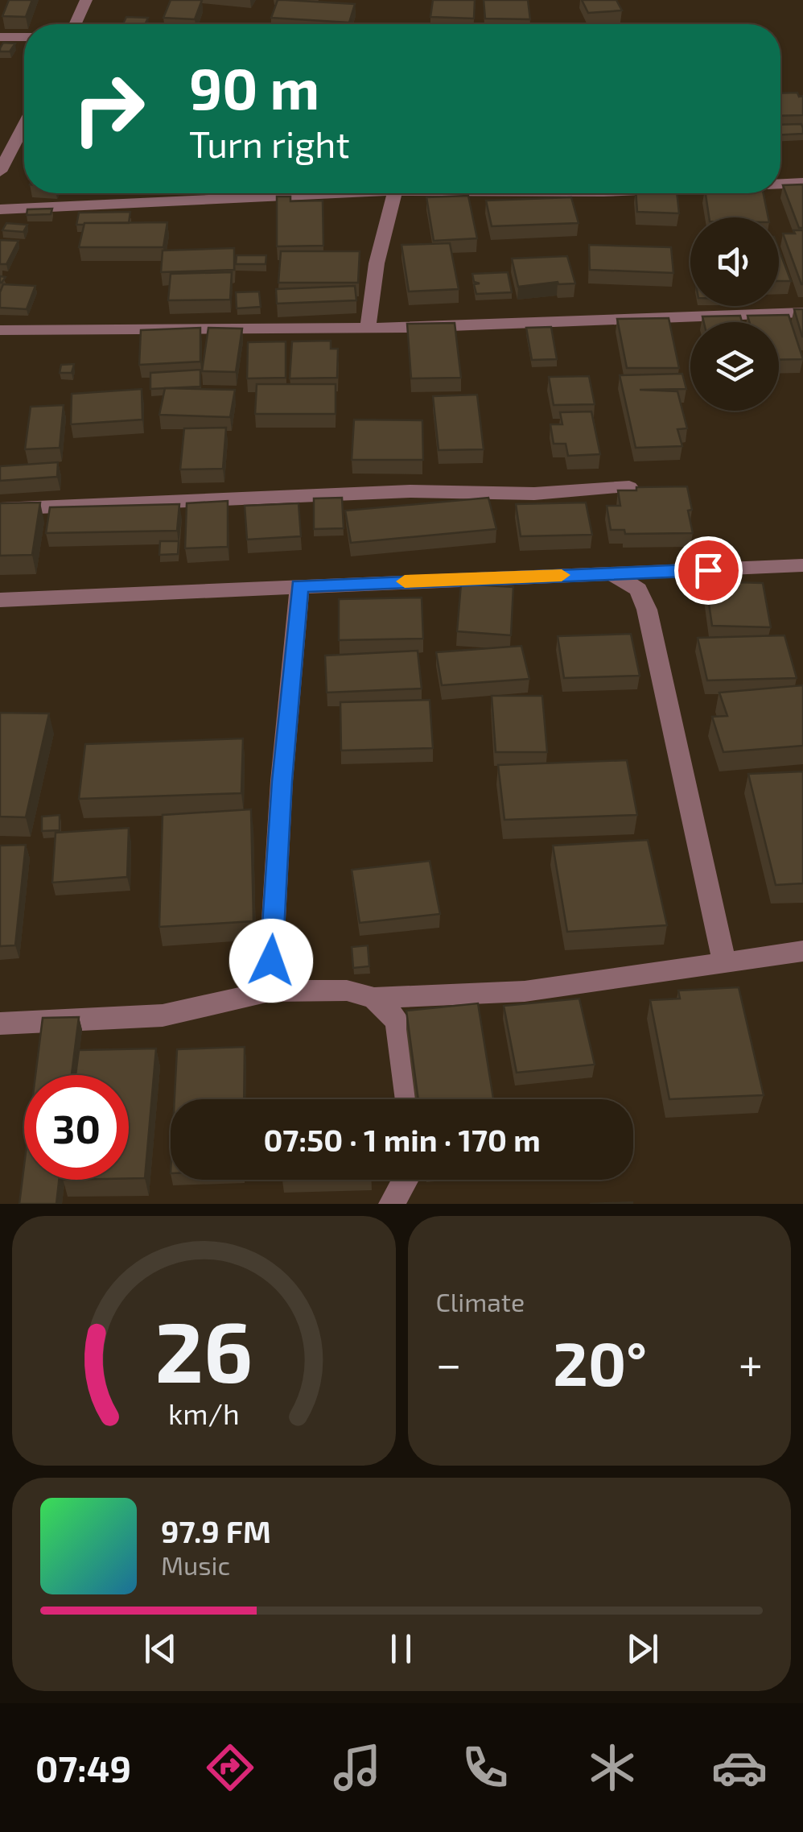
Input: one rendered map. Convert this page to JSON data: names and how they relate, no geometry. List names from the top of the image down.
{
  "page": {
    "turn": ["90 m", "Turn right"],
    "limit": "30",
    "trip": "07:50 · 1 min · 170 m",
    "tile": "Climate",
    "heat": ["−", "20°", "+"],
    "song": ["97.9 FM", "Music"],
    "tabs": "07:49",
    "gauge": ["26", "km/h"]
  }
}
